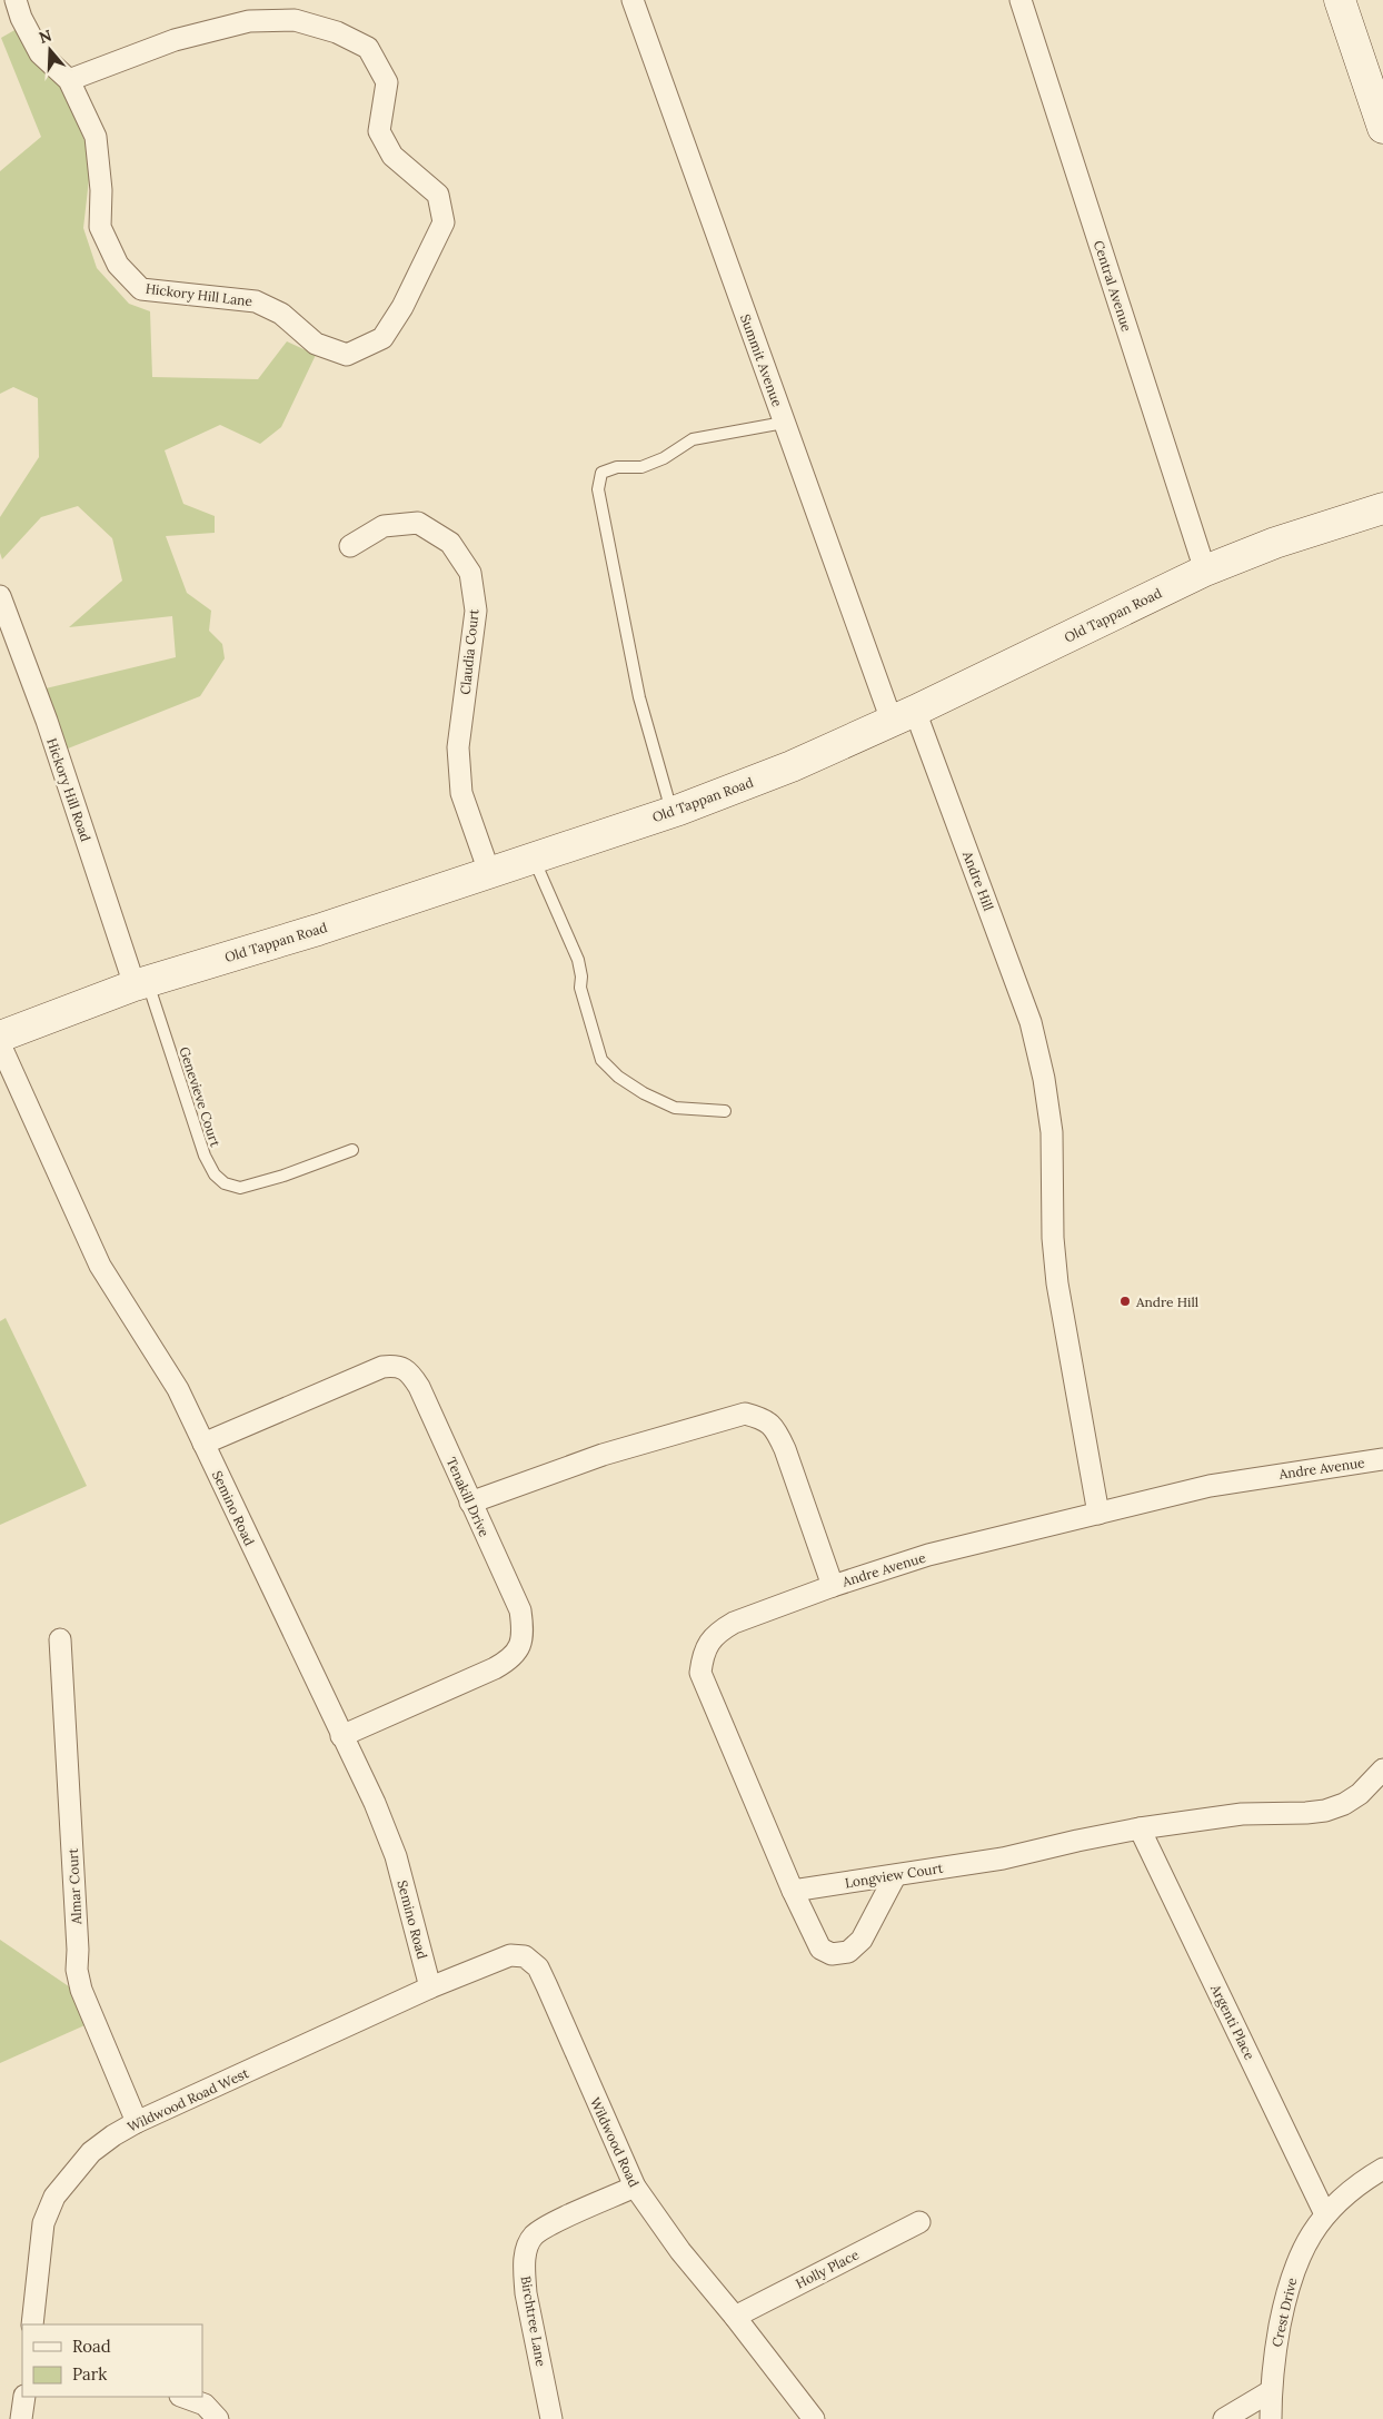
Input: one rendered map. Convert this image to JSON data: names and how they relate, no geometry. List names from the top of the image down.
{
  "streets": {
    "main road": ["Old Tappan Road"],
    "street": [
      "Central Avenue",
      "Hickory Hill Lane",
      "Summit Avenue",
      "Claudia Court",
      "Hickory Hill Road",
      "Andre Hill",
      "Andre Avenue",
      "Tenakill Drive",
      "Semino Road",
      "Longview Court",
      "Almar Court",
      "Argenti Place",
      "Wildwood Road West",
      "Wildwood Road",
      "Holly Place",
      "Crest Drive",
      "Birchtree Lane"
    ],
    "lane": ["Genevieve Court"]
  },
  "crossings": [
    ["Central Avenue", "Old Tappan Road"],
    ["Summit Avenue", "Old Tappan Road"],
    ["Summit Avenue", "Andre Hill"],
    ["Old Tappan Road", "Claudia Court"],
    ["Old Tappan Road", "Hickory Hill Road"],
    ["Old Tappan Road", "Andre Hill"],
    ["Old Tappan Road", "Genevieve Court"],
    ["Hickory Hill Road", "Genevieve Court"],
    ["Andre Hill", "Andre Avenue"],
    ["Andre Avenue", "Tenakill Drive"],
    ["Tenakill Drive", "Semino Road"],
    ["Semino Road", "Wildwood Road West"],
    ["Semino Road", "Wildwood Road"],
    ["Longview Court", "Argenti Place"],
    ["Almar Court", "Wildwood Road West"],
    ["Argenti Place", "Crest Drive"],
    ["Wildwood Road West", "Wildwood Road"],
    ["Wildwood Road", "Holly Place"],
    ["Wildwood Road", "Birchtree Lane"]
  ],
  "places": ["Andre Hill"],
  "legend": ["Road", "Park"],
  "north": "top"
}
